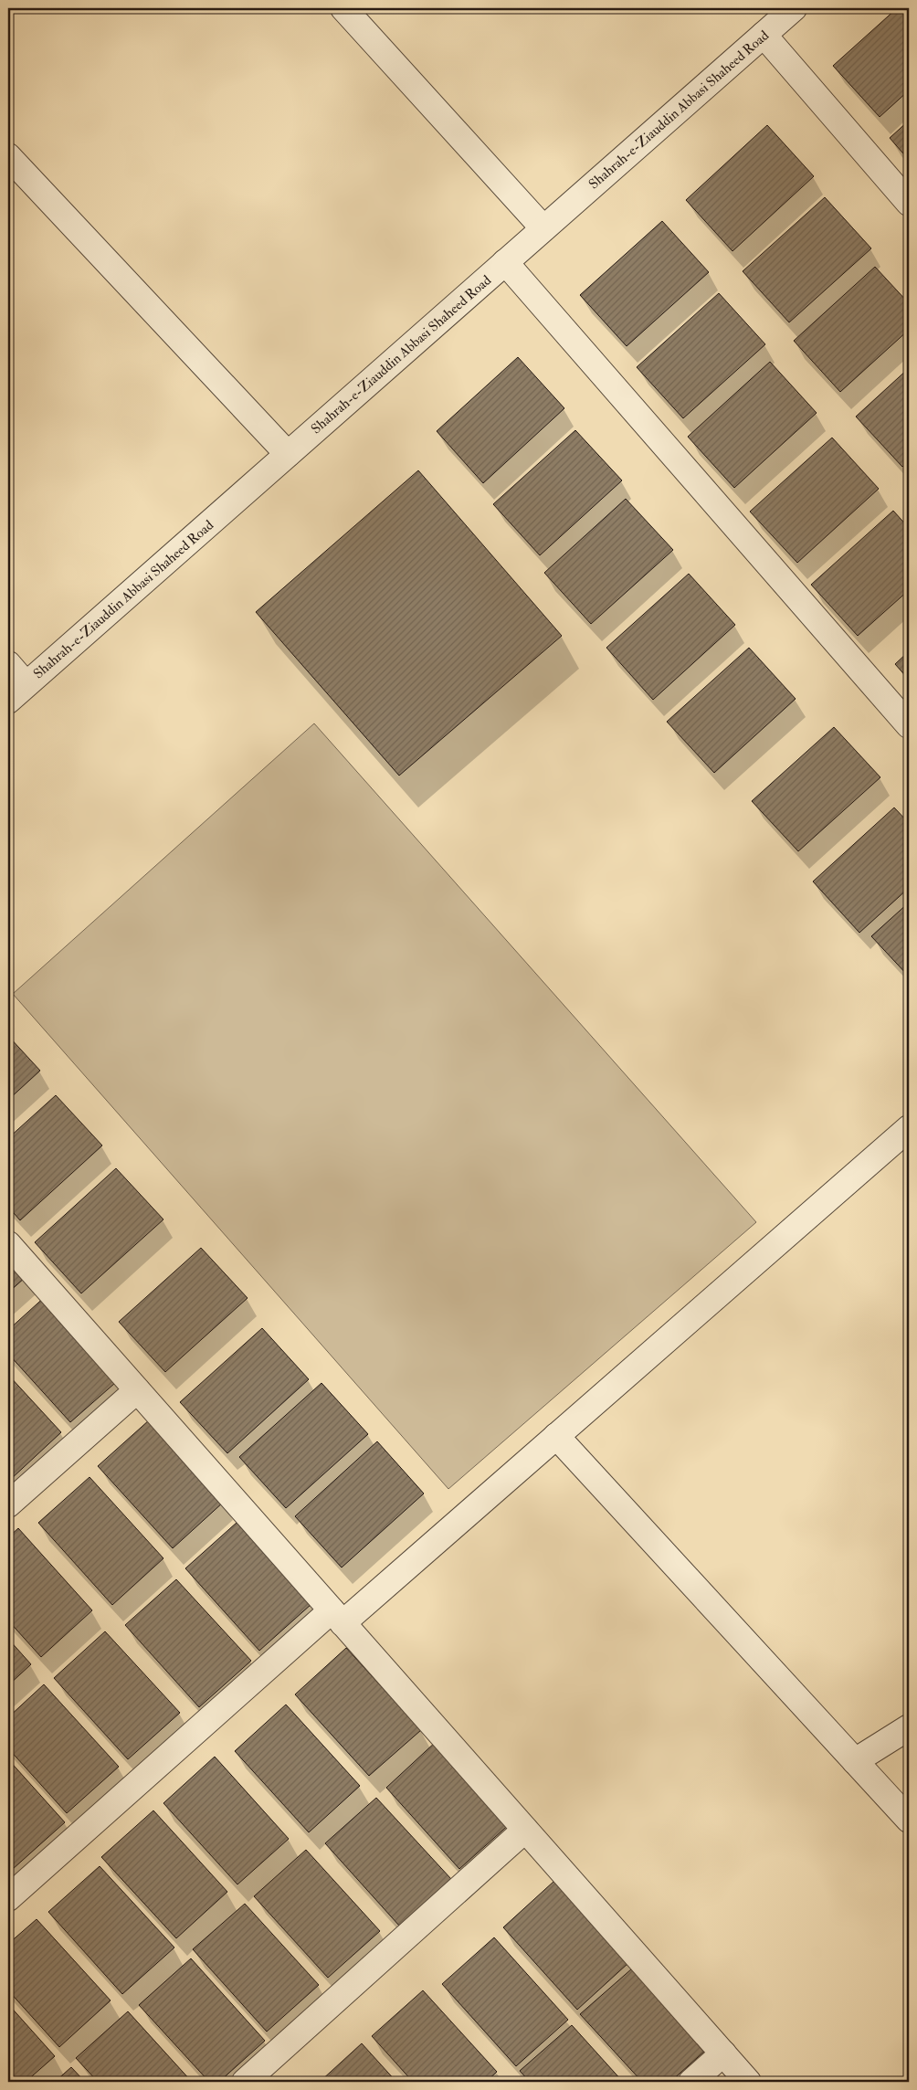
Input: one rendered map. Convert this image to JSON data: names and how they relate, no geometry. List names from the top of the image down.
{
  "streets": {
    "street": ["Shahrah-e-Ziauddin Abbasi Shaheed Road"]
  }
}
